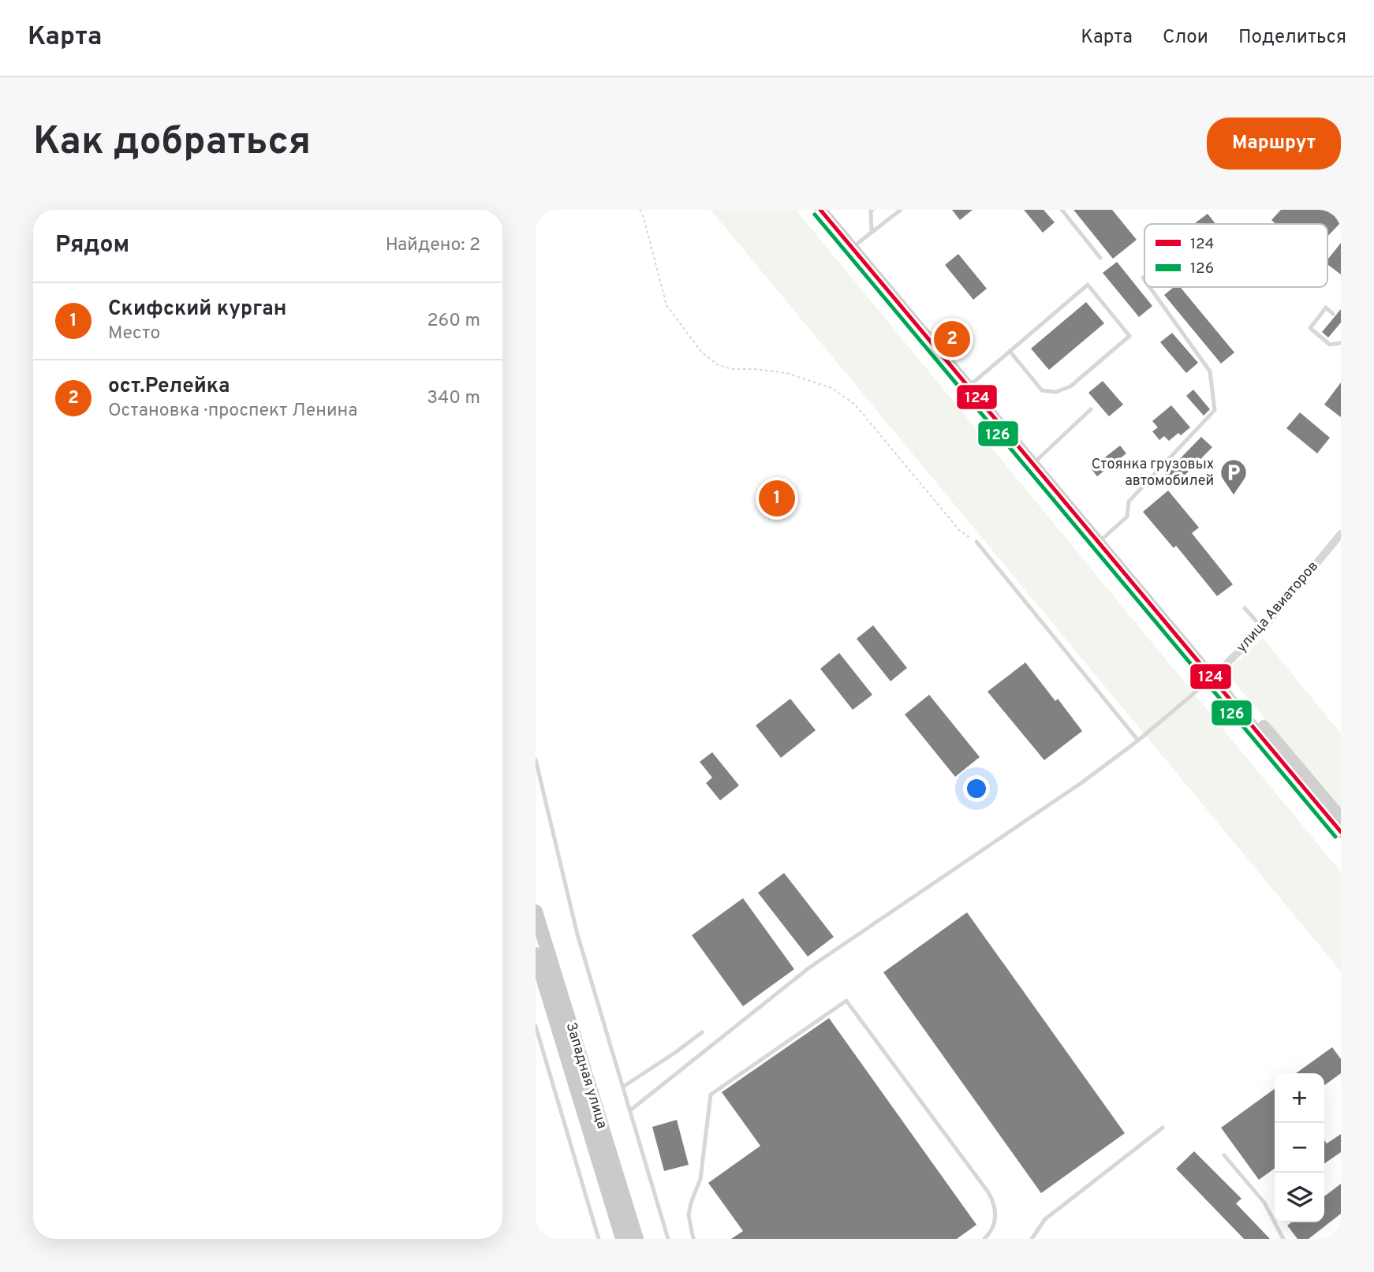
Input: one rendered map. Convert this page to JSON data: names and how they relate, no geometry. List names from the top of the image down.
{
  "streets": {
    "main road": ["Западная улица"],
    "street": ["улица Авиаторов"]
  },
  "places": {
    "parking": ["Стоянка грузовых автомобилей"]
  },
  "lines": ["transit line 124", "transit line 126"],
  "legend": ["124", "126"],
  "page": {
    "header": "Карта",
    "nav": ["Карта", "Слои", "Поделиться"],
    "buttons": "Маршрут",
    "title": "Как добраться",
    "heading": ["Рядом", "Найдено: 2"],
    "list": [
      {
        "mark": "1",
        "name": "Скифский курган",
        "note": "Место",
        "value": "260 m"
      },
      {
        "mark": "2",
        "name": "ост.Релейка",
        "note": "Остановка · проспект Ленина",
        "value": "340 m"
      }
    ],
    "pins": ["2", "1"],
    "map_buttons": ["+", "−"]
  }
}
